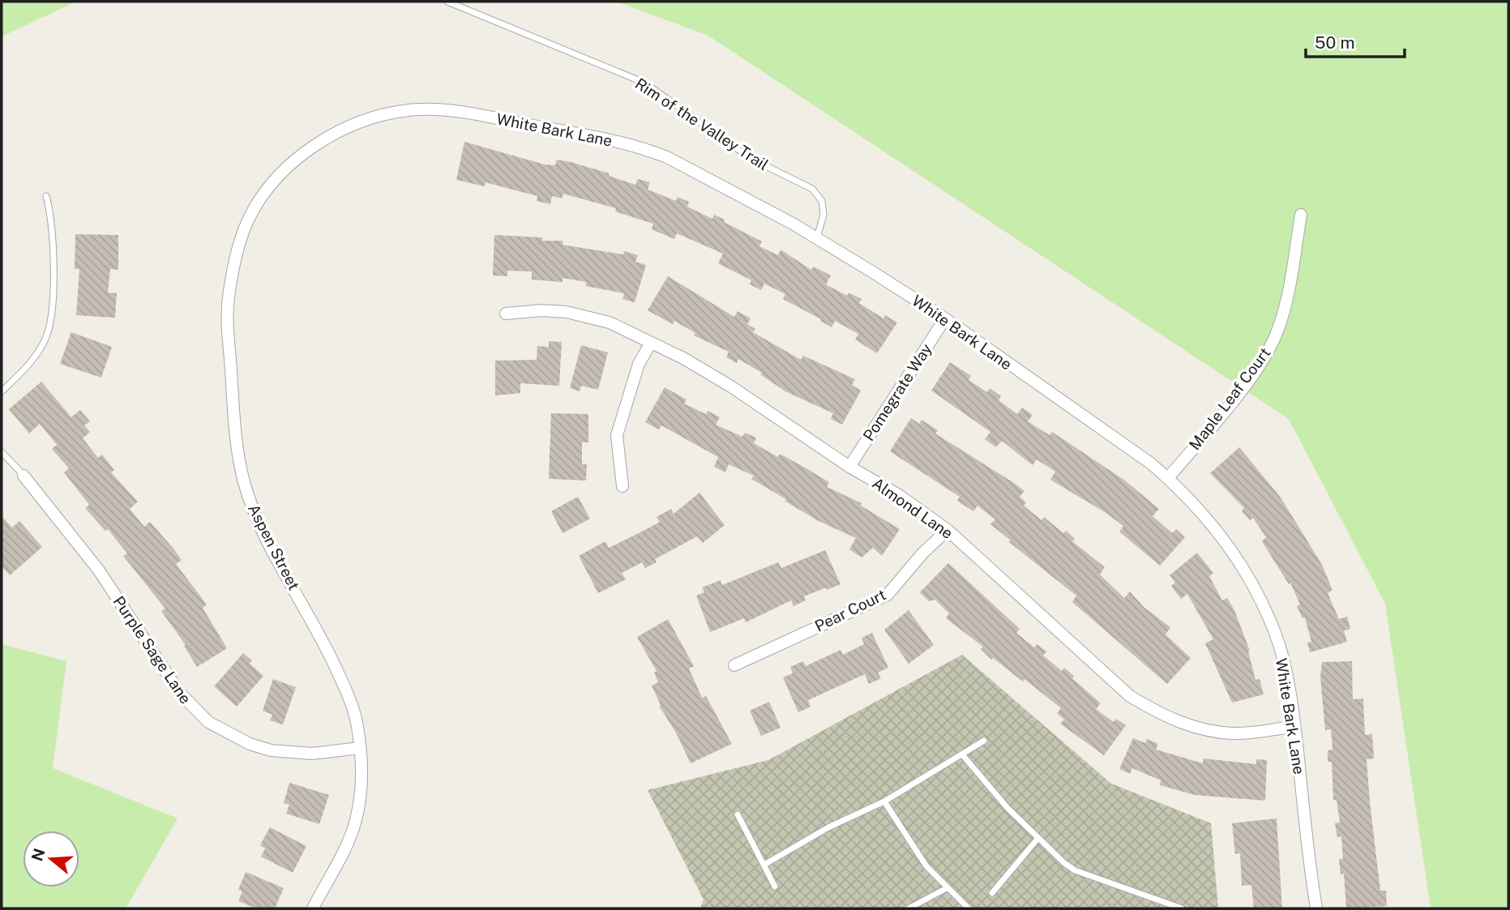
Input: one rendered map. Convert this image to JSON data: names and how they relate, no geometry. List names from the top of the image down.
{
  "streets": {
    "street": [
      "White Bark Lane",
      "Pomegrate Way",
      "Maple Leaf Court",
      "Almond Lane",
      "Aspen Street",
      "Pear Court",
      "Purple Sage Lane"
    ],
    "lane": ["Rim of the Valley Trail"]
  },
  "crossings": [
    ["Rim of the Valley Trail", "White Bark Lane"],
    ["White Bark Lane", "Pomegrate Way"],
    ["White Bark Lane", "Maple Leaf Court"],
    ["White Bark Lane", "Almond Lane"],
    ["White Bark Lane", "Aspen Street"],
    ["Pomegrate Way", "Almond Lane"],
    ["Almond Lane", "Pear Court"],
    ["Aspen Street", "Purple Sage Lane"]
  ],
  "scale_bar": "50 m",
  "north": "left"
}
